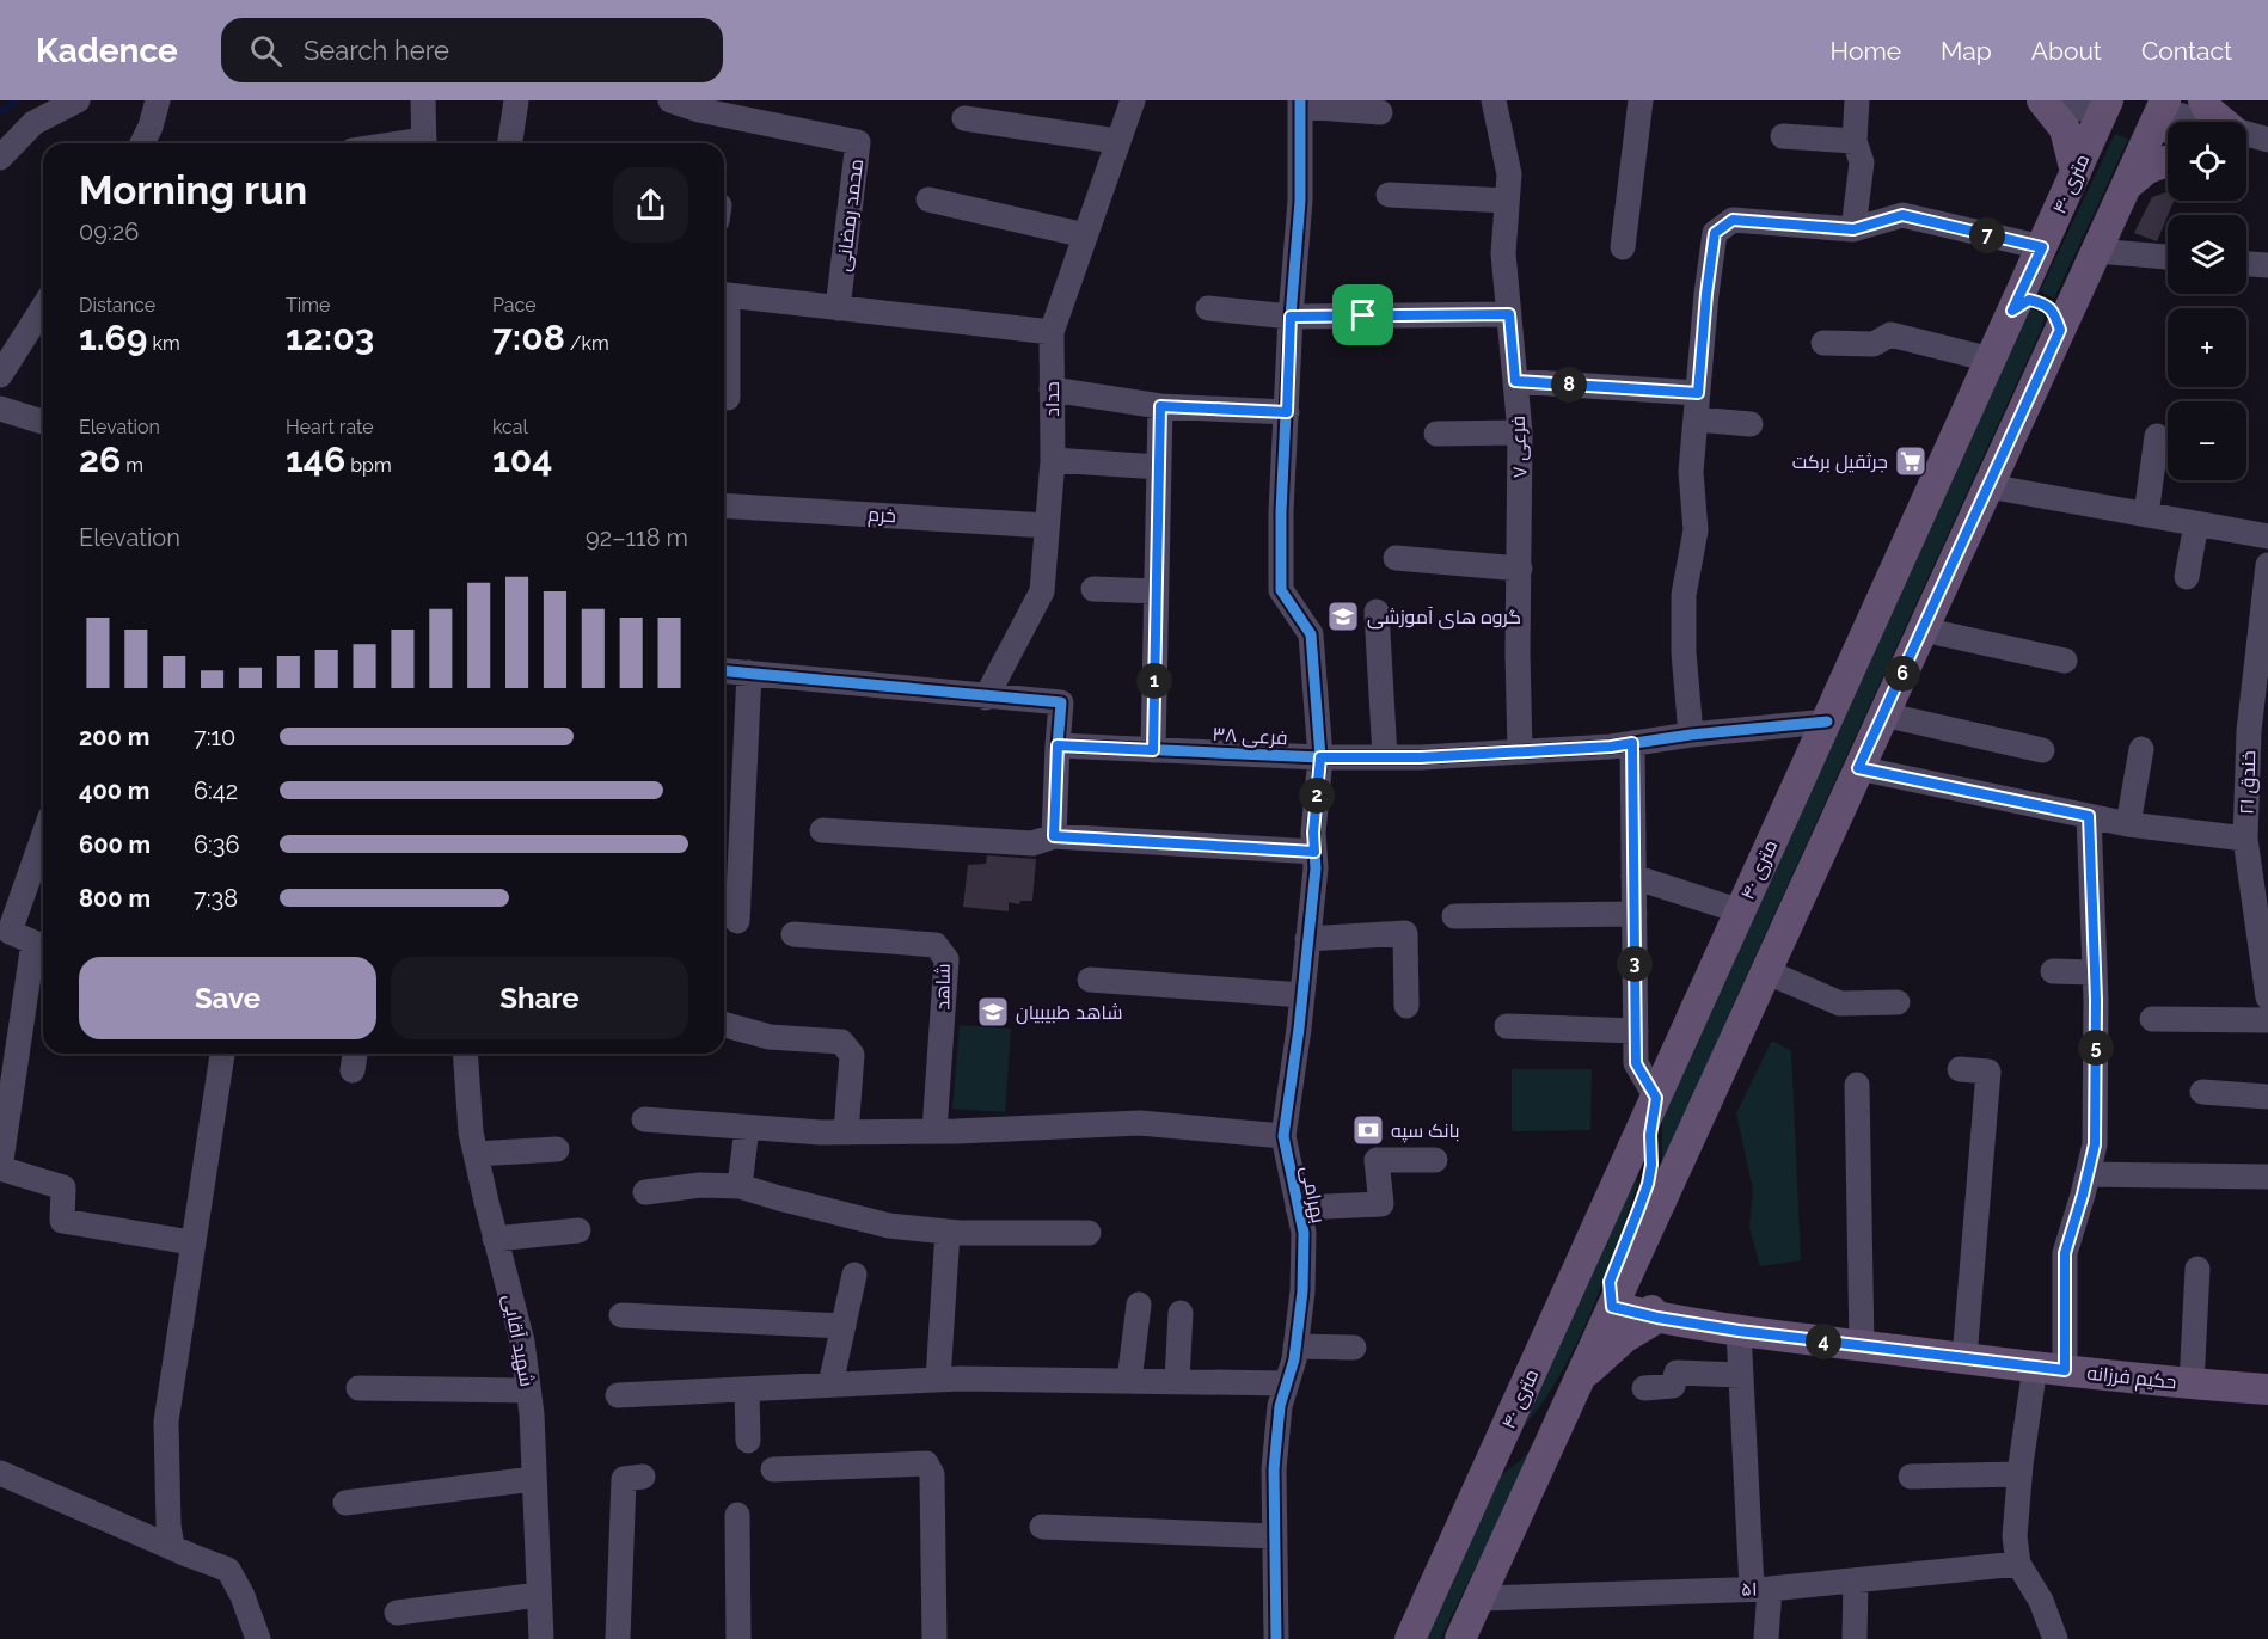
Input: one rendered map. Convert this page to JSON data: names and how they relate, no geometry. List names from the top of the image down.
{
  "streets": {
    "main road": ["۴۰ متری", "حکیم فرزانه"],
    "street": [
      "محمد رمضانی",
      "حداد",
      "فرعی ۷",
      "خرم",
      "فرعی ۳۸",
      "۲۱ خندق",
      "شاهد",
      "بهرامی",
      "شهید آقایی",
      "۵۱"
    ]
  },
  "crossings": [
    ["۴۰ متری", "فرعی ۳۸"],
    ["حداد", "خرم"],
    ["فرعی ۷", "فرعی ۳۸"],
    ["فرعی ۳۸", "بهرامی"]
  ],
  "places": {
    "supermarket": ["جرثقیل برکت"],
    "school or university": ["گروه های آموزشی", "شاهد طبیبیان"],
    "bank": ["بانک سپه"]
  },
  "page": {
    "header": "Kadence",
    "search": "Search here",
    "nav": [
      "Home",
      "Map",
      "About",
      "Contact"
    ],
    "map_buttons": ["+", "−"],
    "heading": ["Morning run", "09:26"],
    "pins": [
      "7",
      "8",
      "6",
      "1",
      "2",
      "3",
      "5",
      "4"
    ],
    "stats": [
      ["Distance", "1.69 km"],
      ["Time", "12:03"],
      ["Pace", "7:08 /km"],
      ["Elevation", "26 m"],
      ["Heart rate", "146 bpm"],
      ["kcal", "104"]
    ],
    "chart": ["Elevation", "92–118 m"],
    "list": [
      {
        "name": "200 m",
        "note": "7:10"
      },
      {
        "name": "400 m",
        "note": "6:42"
      },
      {
        "name": "600 m",
        "note": "6:36"
      },
      {
        "name": "800 m",
        "note": "7:38"
      }
    ],
    "buttons": ["Save", "Share"]
  }
}
